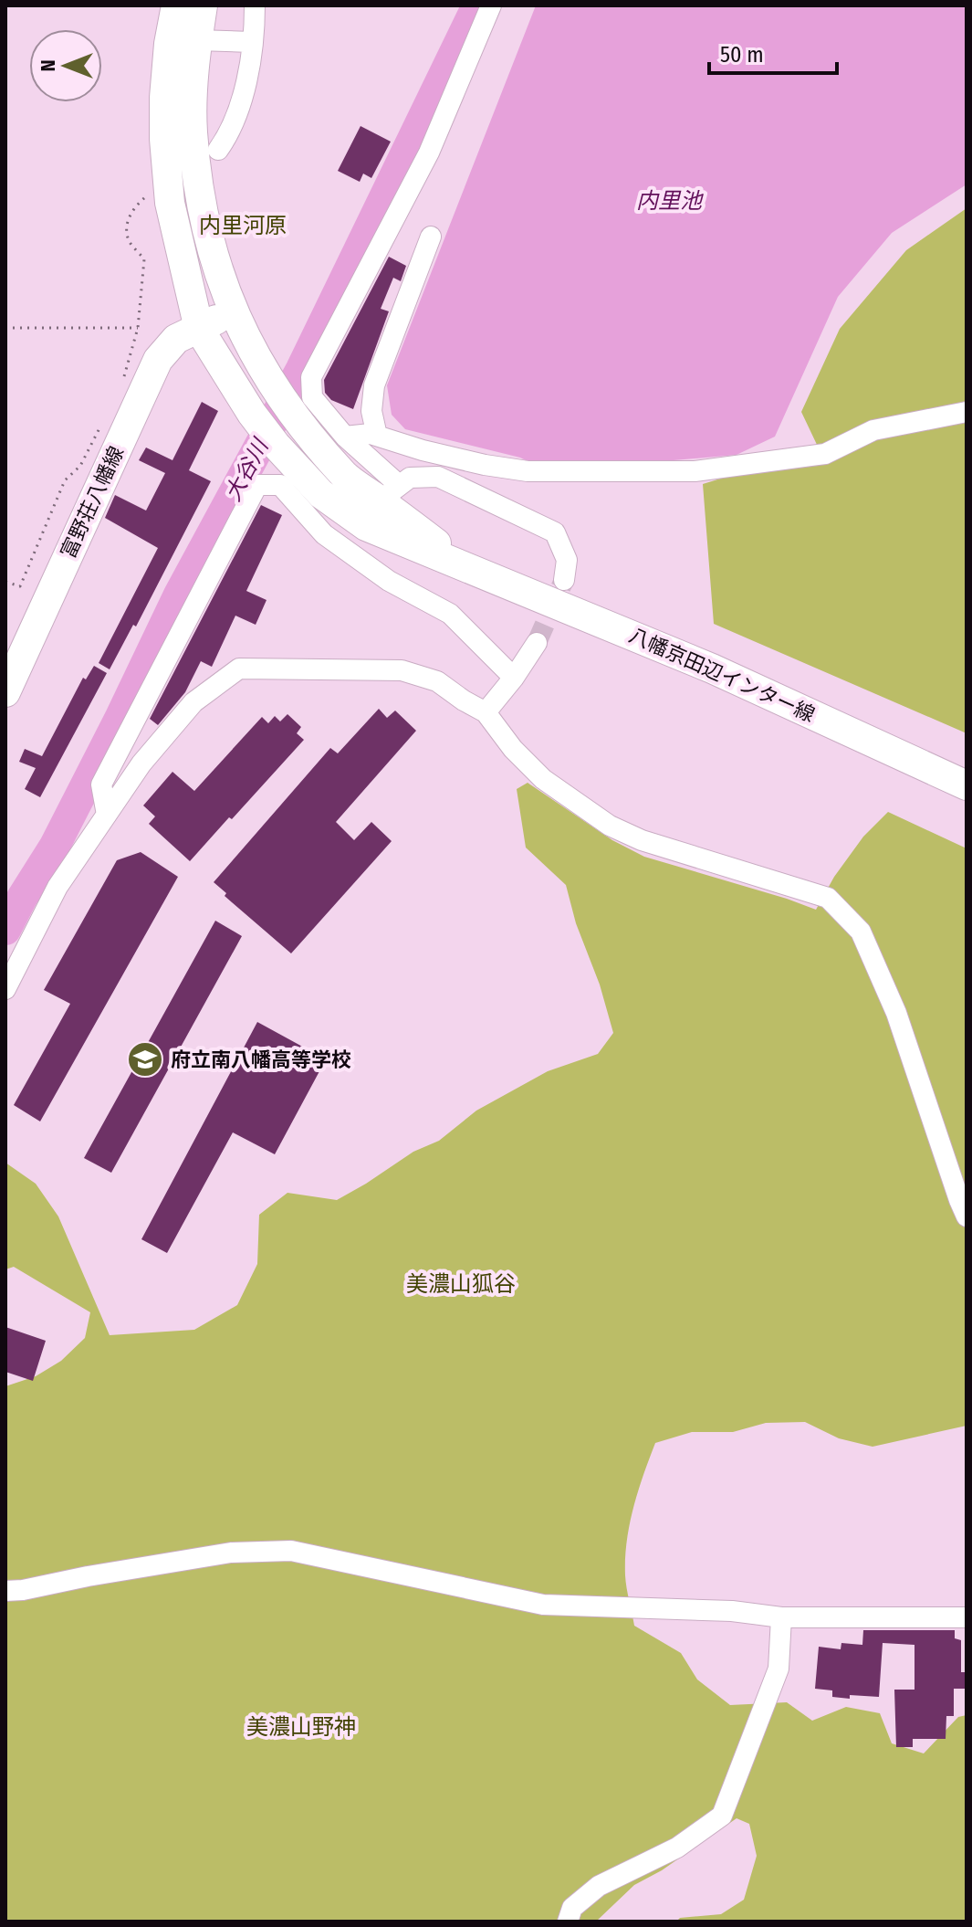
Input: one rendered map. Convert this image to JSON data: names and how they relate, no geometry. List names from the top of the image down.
{
  "streets": {
    "main road": ["富野荘八幡線", "八幡京田辺インター線"]
  },
  "crossings": [
    ["富野荘八幡線", "八幡京田辺インター線"]
  ],
  "districts": ["内里河原", "美濃山狐谷", "美濃山野神"],
  "water": ["内里池", "大谷川"],
  "places": {
    "school or university": ["府立南八幡高等学校"]
  },
  "scale_bar": "50 m",
  "north": "left"
}
